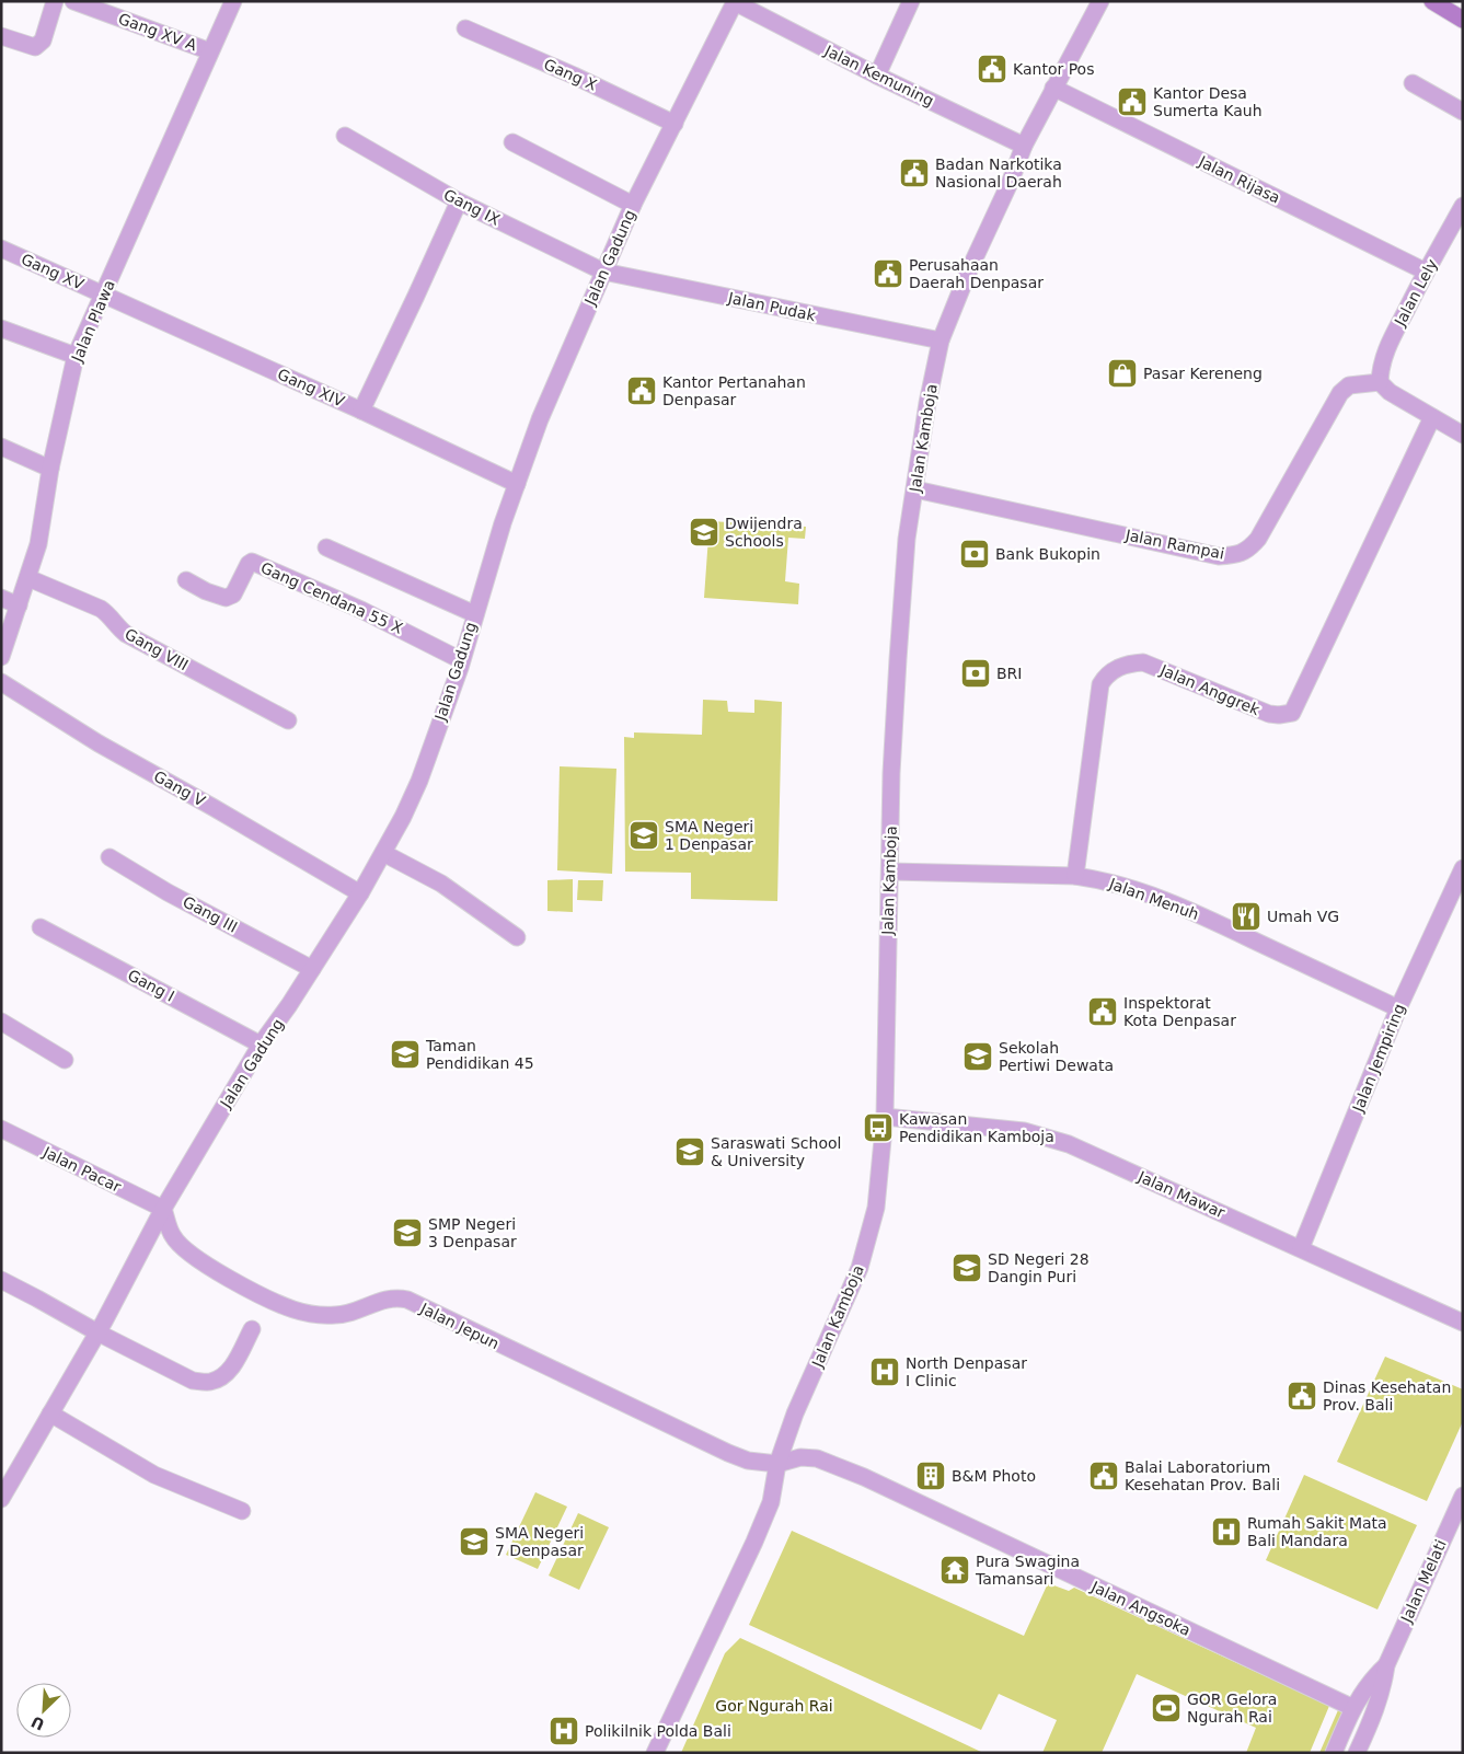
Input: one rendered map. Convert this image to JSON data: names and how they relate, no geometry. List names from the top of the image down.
{
  "streets": {
    "street": [
      "Gang XV A",
      "Gang X",
      "Jalan Kemuning",
      "Jalan Rijasa",
      "Gang IX",
      "Jalan Gadung",
      "Gang XV",
      "Jalan Lely",
      "Jalan Pudak",
      "Jalan Plawa",
      "Gang XIV",
      "Jalan Kamboja",
      "Jalan Rampai",
      "Gang Cendana 55 X",
      "Gang VIII",
      "Jalan Anggrek",
      "Gang V",
      "Jalan Menuh",
      "Gang III",
      "Gang I",
      "Jalan Jempiring",
      "Jalan Pacar",
      "Jalan Mawar",
      "Jalan Jepun",
      "Jalan Melati",
      "Jalan Angsoka"
    ]
  },
  "crossings": [
    ["Gang XV A", "Jalan Plawa"],
    ["Gang X", "Jalan Gadung"],
    ["Jalan Kemuning", "Jalan Gadung"],
    ["Jalan Kemuning", "Jalan Kamboja"],
    ["Jalan Rijasa", "Jalan Lely"],
    ["Jalan Rijasa", "Jalan Kamboja"],
    ["Gang IX", "Jalan Gadung"],
    ["Gang IX", "Jalan Pudak"],
    ["Jalan Gadung", "Jalan Pudak"],
    ["Jalan Gadung", "Gang XIV"],
    ["Jalan Gadung", "Gang Cendana 55 X"],
    ["Jalan Gadung", "Gang V"],
    ["Jalan Gadung", "Gang III"],
    ["Jalan Gadung", "Gang I"],
    ["Jalan Gadung", "Jalan Pacar"],
    ["Jalan Gadung", "Jalan Jepun"],
    ["Gang XV", "Jalan Plawa"],
    ["Gang XV", "Gang XIV"],
    ["Jalan Lely", "Jalan Rampai"],
    ["Jalan Pudak", "Jalan Kamboja"],
    ["Jalan Plawa", "Gang XIV"],
    ["Jalan Plawa", "Gang VIII"],
    ["Jalan Kamboja", "Jalan Rampai"],
    ["Jalan Kamboja", "Jalan Menuh"],
    ["Jalan Kamboja", "Jalan Mawar"],
    ["Jalan Kamboja", "Jalan Jepun"],
    ["Jalan Kamboja", "Jalan Angsoka"],
    ["Jalan Anggrek", "Jalan Menuh"],
    ["Jalan Menuh", "Jalan Jempiring"],
    ["Jalan Jempiring", "Jalan Mawar"],
    ["Jalan Pacar", "Jalan Jepun"],
    ["Jalan Jepun", "Jalan Angsoka"],
    ["Jalan Melati", "Jalan Angsoka"]
  ],
  "parks": ["Gor Ngurah Rai"],
  "places": {
    "public building": [
      "Kantor Pos",
      "Kantor Desa Sumerta Kauh",
      "Badan Narkotika Nasional Daerah",
      "Perusahaan Daerah Denpasar",
      "Kantor Pertanahan Denpasar",
      "Inspektorat Kota Denpasar",
      "Dinas Kesehatan Prov. Bali",
      "Balai Laboratorium Kesehatan Prov. Bali"
    ],
    "shop": ["Pasar Kereneng"],
    "school or university": [
      "Dwijendra Schools",
      "SMA Negeri 1 Denpasar",
      "Taman Pendidikan 45",
      "Sekolah Pertiwi Dewata",
      "Saraswati School & University",
      "SMP Negeri 3 Denpasar",
      "SD Negeri 28 Dangin Puri",
      "SMA Negeri 7 Denpasar"
    ],
    "bank": ["Bank Bukopin", "BRI"],
    "restaurant": ["Umah VG"],
    "bus stop": ["Kawasan Pendidikan Kamboja"],
    "hospital": ["North Denpasar I Clinic", "Rumah Sakit Mata Bali Mandara", "Polikilnik Polda Bali"],
    "building": ["B&M Photo"],
    "temple": ["Pura Swagina Tamansari"],
    "sports": ["GOR Gelora Ngurah Rai"]
  },
  "north": "bottom left"
}
